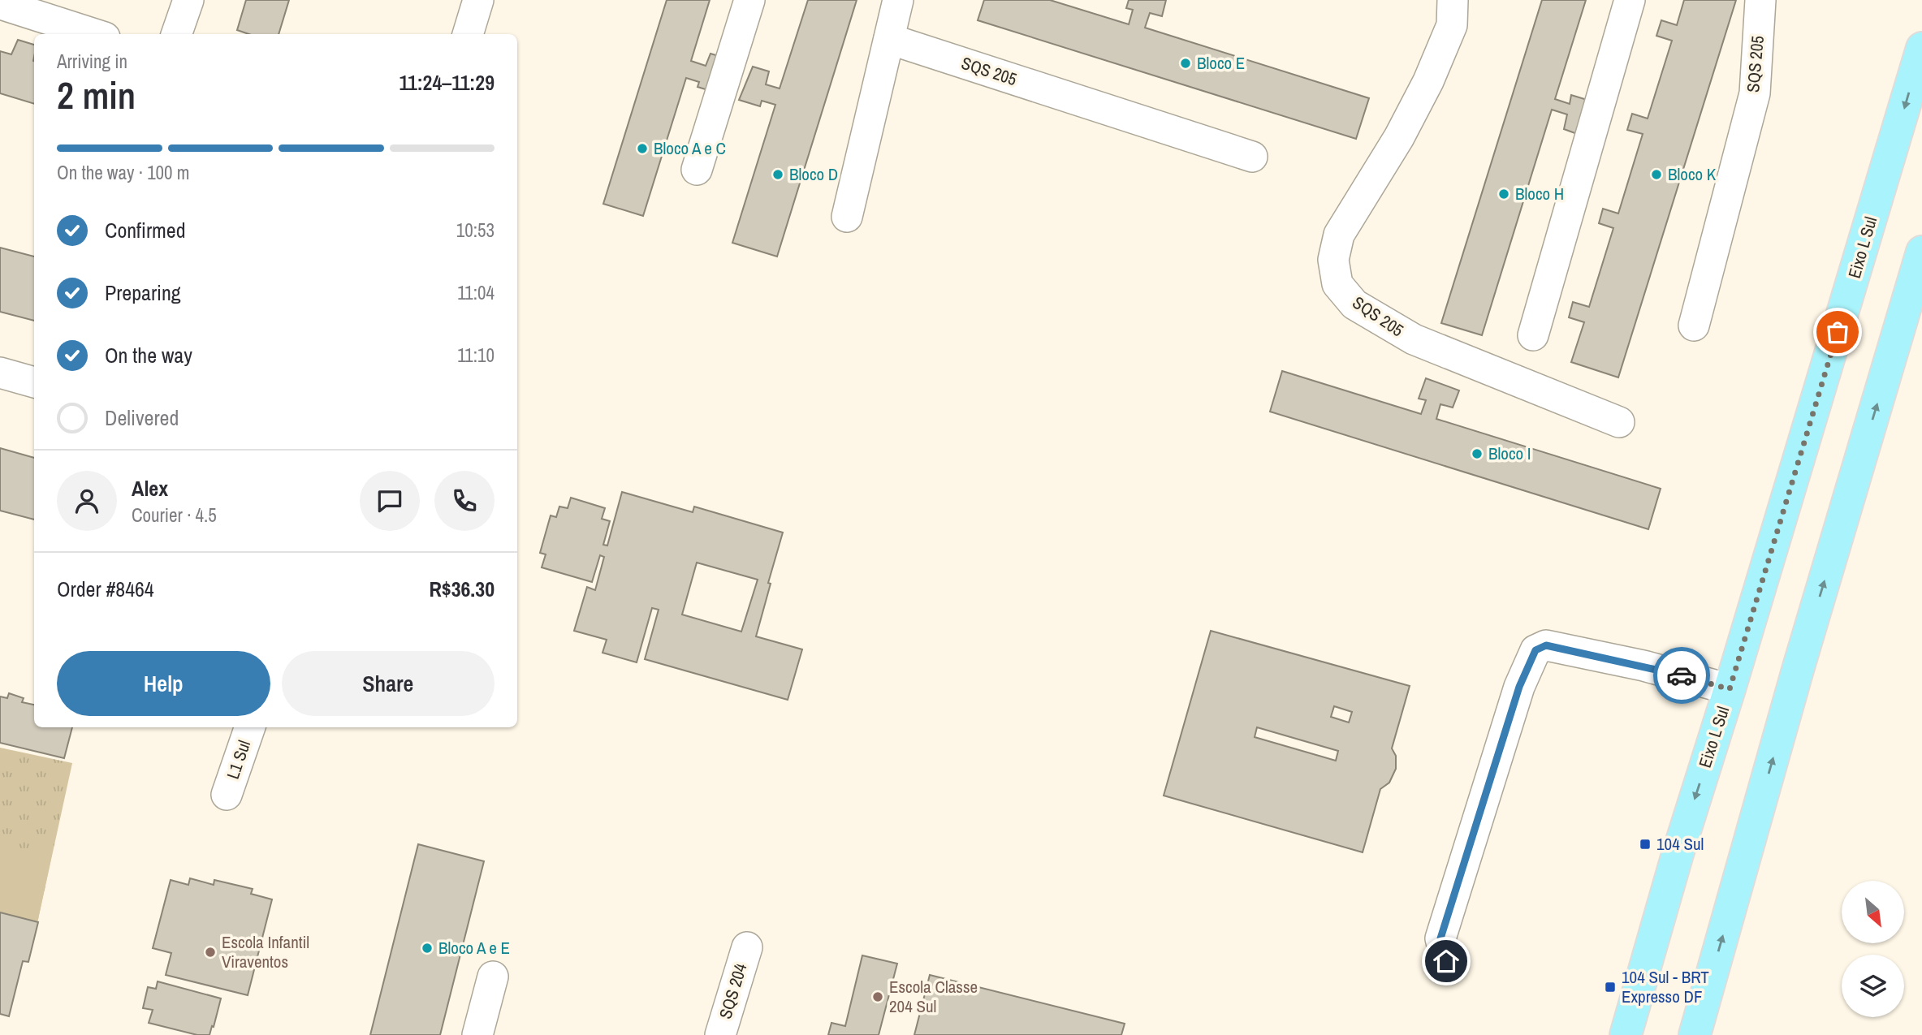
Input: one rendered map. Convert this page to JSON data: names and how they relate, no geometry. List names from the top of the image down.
{
  "streets": {
    "main road": ["Eixo L Sul"],
    "street": ["SQS 205", "L1 Sul", "SQS 204"]
  },
  "places": {
    "other": [
      "Bloco E",
      "Bloco A e C",
      "Bloco D",
      "Bloco K",
      "Bloco H",
      "Bloco I",
      "Bloco A e E",
      "Escola Infantil Viraventos",
      "Escola Classe 204 Sul"
    ],
    "transit": ["104 Sul", "104 Sul - BRT Expresso DF"]
  },
  "north": "bottom right",
  "page": {
    "heading": ["2 min", "Arriving in", "11:24–11:29"],
    "panel": [
      "Alex",
      "Courier · 4.5",
      "Order #8464",
      "R$36.30"
    ],
    "bar": "On the way · 100 m",
    "list": [
      ["Confirmed", "10:53"],
      ["Preparing", "11:04"],
      ["On the way", "11:10"],
      "Delivered"
    ],
    "buttons": ["Help", "Share"]
  }
}
